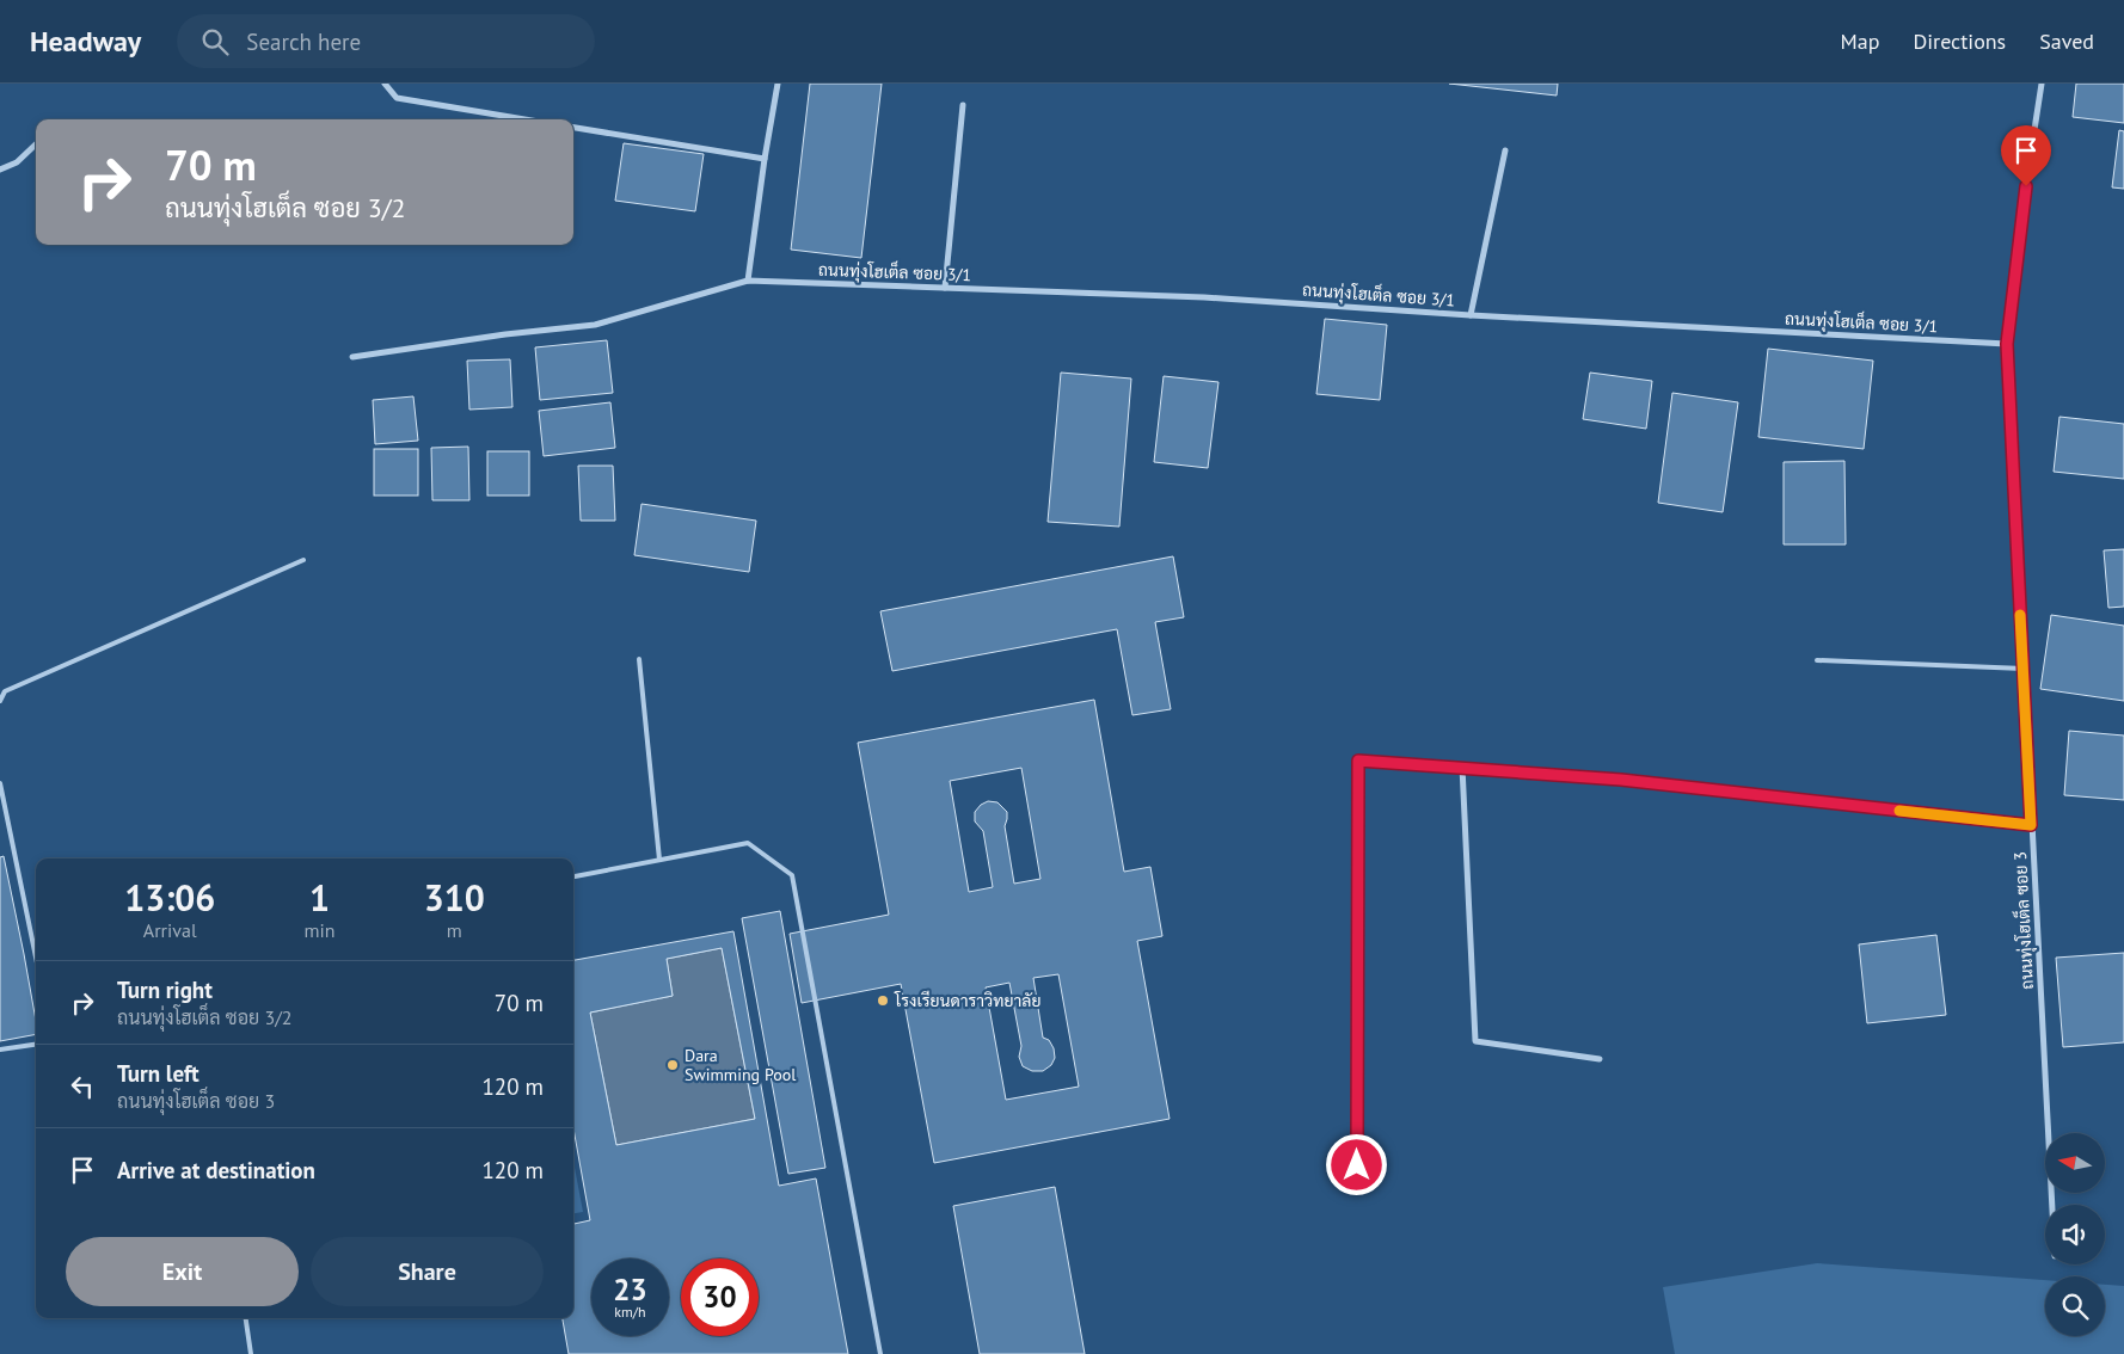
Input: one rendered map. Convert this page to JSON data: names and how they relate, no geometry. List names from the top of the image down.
{
  "streets": {
    "street": ["ถนนทุ่งโฮเต็ล ซอย 3/1", "ถนนทุ่งโฮเต็ล ซอย 3"]
  },
  "crossings": [
    ["ถนนทุ่งโฮเต็ล ซอย 3/1", "ถนนทุ่งโฮเต็ล ซอย 3"]
  ],
  "places": ["โรงเรียนดาราวิทยาลัย", "Dara Swimming Pool"],
  "north": "left",
  "page": {
    "header": "Headway",
    "search": "Search here",
    "nav": ["Map", "Directions", "Saved"],
    "turn": ["70 m", "ถนนทุ่งโฮเต็ล ซอย 3/2"],
    "eta": [
      "13:06",
      "Arrival",
      "1",
      "min",
      "310",
      "m"
    ],
    "list": [
      {
        "name": "Turn right",
        "note": "ถนนทุ่งโฮเต็ล ซอย 3/2",
        "value": "70 m"
      },
      {
        "name": "Turn left",
        "note": "ถนนทุ่งโฮเต็ล ซอย 3",
        "value": "120 m"
      },
      {
        "name": "Arrive at destination",
        "value": "120 m"
      }
    ],
    "buttons": ["Exit", "Share"],
    "speed": "23 km/h",
    "limit": "30"
  }
}
